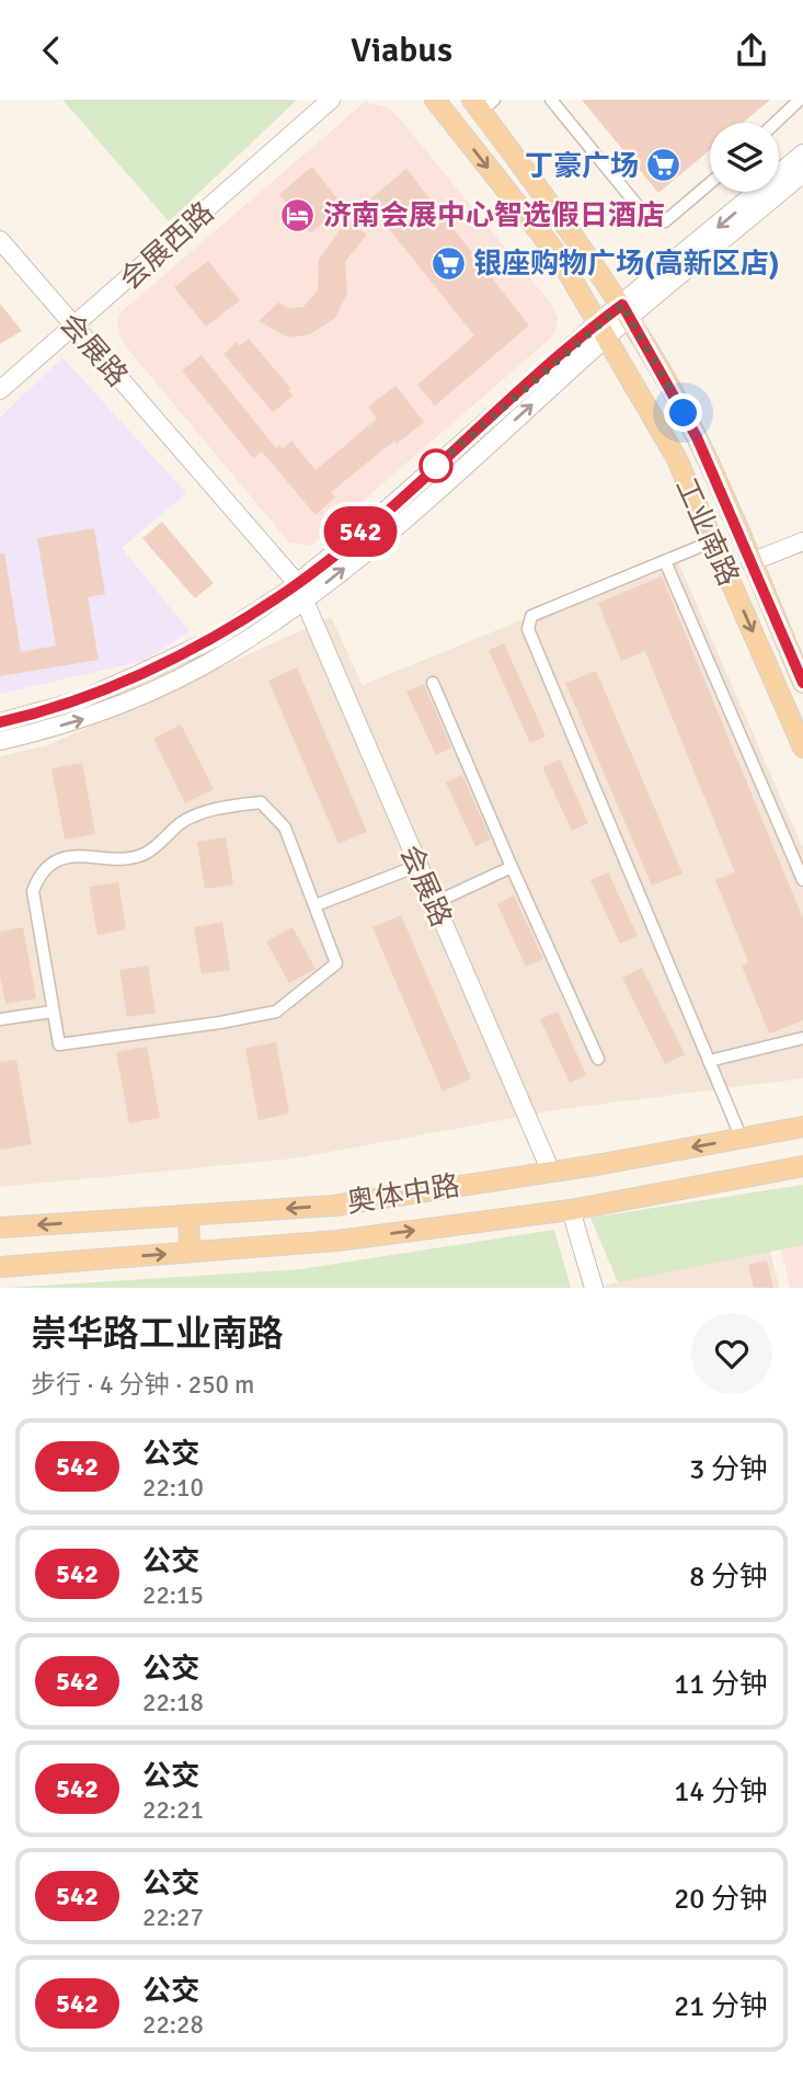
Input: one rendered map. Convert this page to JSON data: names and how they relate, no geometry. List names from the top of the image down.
{
  "streets": {
    "main road": [
      "会展西路",
      "会展路",
      "工业南路",
      "奥体中路"
    ]
  },
  "crossings": [
    ["会展西路", "会展路"],
    ["会展路", "奥体中路"]
  ],
  "places": {
    "supermarket": ["丁豪广场", "银座购物广场(高新区店)"],
    "hotel": ["济南会展中心智选假日酒店"]
  },
  "lines": ["bus line 542"],
  "page": {
    "header": "Viabus",
    "on_map": "542",
    "heading": ["崇华路工业南路", "步行 · 4 分钟 · 250 m"],
    "list": [
      {
        "mark": "542",
        "name": "公交",
        "note": "22:10",
        "value": "3 分钟"
      },
      {
        "mark": "542",
        "name": "公交",
        "note": "22:15",
        "value": "8 分钟"
      },
      {
        "mark": "542",
        "name": "公交",
        "note": "22:18",
        "value": "11 分钟"
      },
      {
        "mark": "542",
        "name": "公交",
        "note": "22:21",
        "value": "14 分钟"
      },
      {
        "mark": "542",
        "name": "公交",
        "note": "22:27",
        "value": "20 分钟"
      },
      {
        "mark": "542",
        "name": "公交",
        "note": "22:28",
        "value": "21 分钟"
      }
    ]
  }
}
